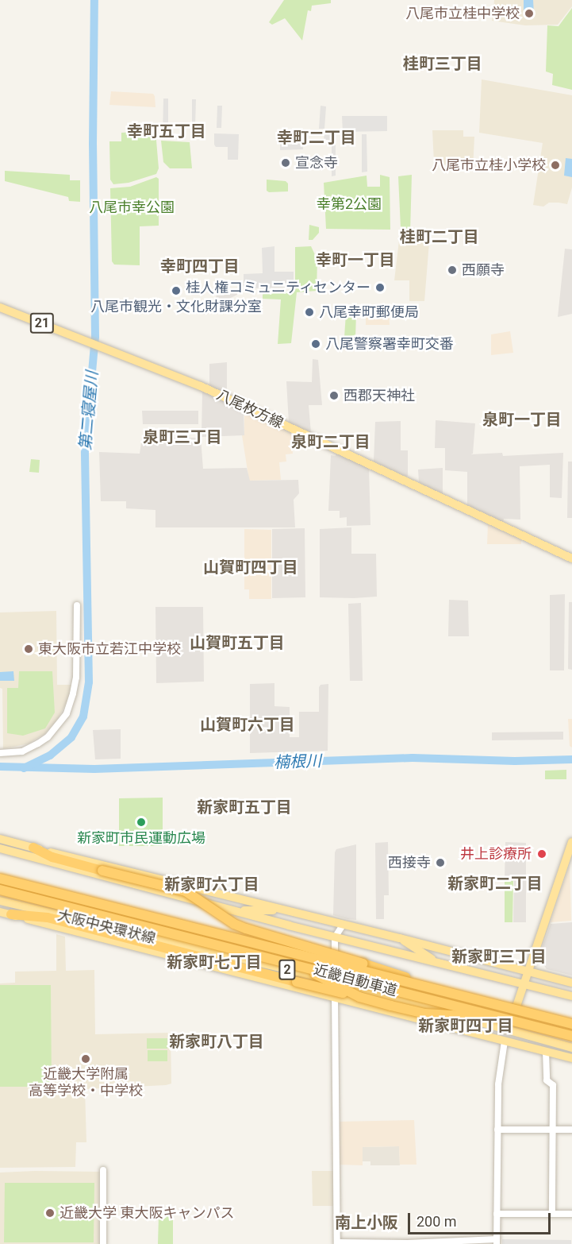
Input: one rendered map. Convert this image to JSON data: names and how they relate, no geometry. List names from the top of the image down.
{
  "streets": {
    "highway": ["近畿自動車道"],
    "main road": [
      "21",
      "八尾枚方線",
      "大阪中央環状線",
      "2"
    ]
  },
  "districts": [
    "桂町三丁目",
    "幸町五丁目",
    "幸町二丁目",
    "桂町二丁目",
    "幸町一丁目",
    "幸町四丁目",
    "泉町一丁目",
    "泉町三丁目",
    "泉町二丁目",
    "山賀町四丁目",
    "山賀町五丁目",
    "山賀町六丁目",
    "新家町五丁目",
    "新家町二丁目",
    "新家町六丁目",
    "新家町三丁目",
    "新家町七丁目",
    "新家町四丁目",
    "新家町八丁目",
    "南上小阪"
  ],
  "water": ["第二寝屋川", "楠根川"],
  "parks": ["幸第2公園", "八尾市幸公園"],
  "places": [
    "八尾市立桂中学校",
    "宣念寺",
    "八尾市立桂小学校",
    "西願寺",
    "桂人権コミュニティセンター",
    "八尾市観光・文化財課分室",
    "八尾幸町郵便局",
    "八尾警察署幸町交番",
    "西郡天神社",
    "東大阪市立若江中学校",
    "新家町市民運動広場",
    "井上診療所",
    "西接寺",
    "近畿大学附属 高等学校・中学校",
    "近畿大学 東大阪キャンパス"
  ],
  "scale_bar": "200 m"
}
